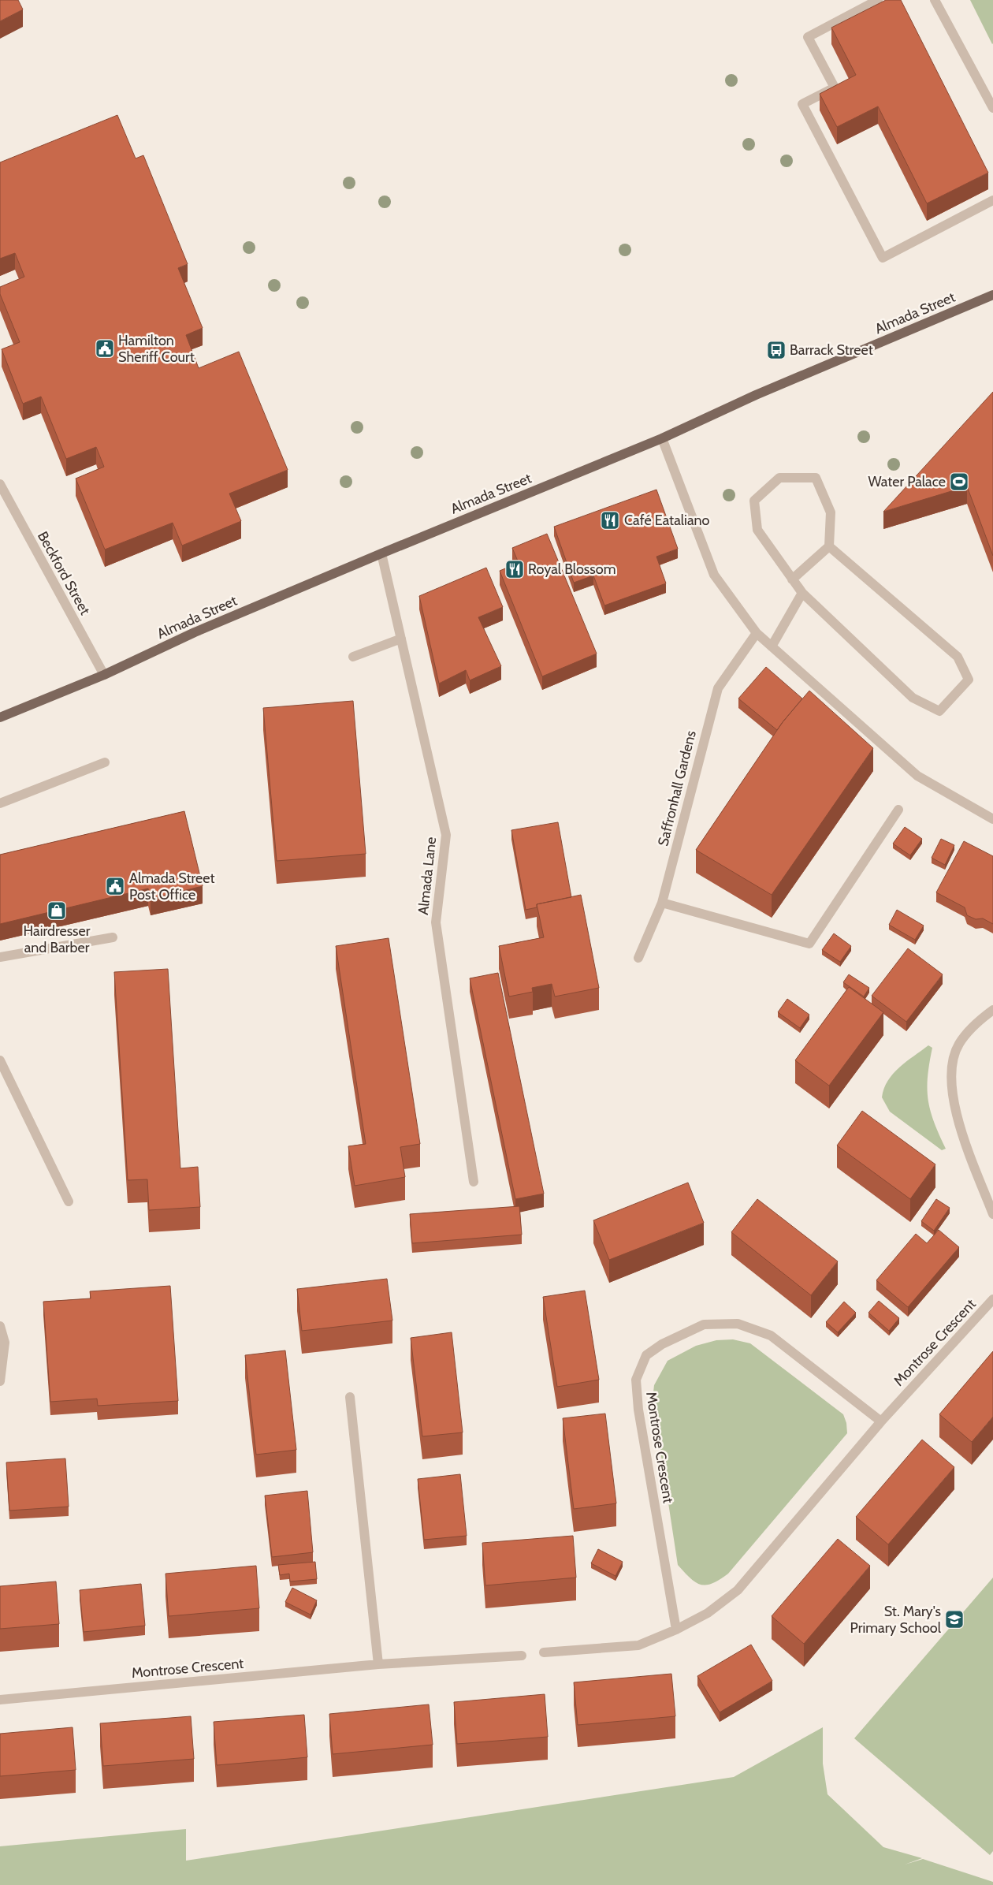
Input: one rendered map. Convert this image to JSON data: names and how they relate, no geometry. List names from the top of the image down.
{
  "streets": {
    "main road": ["Almada Street"],
    "street": [
      "Beckford Street",
      "Saffronhall Gardens",
      "Almada Lane",
      "Montrose Crescent"
    ]
  },
  "crossings": [
    ["Almada Street", "Beckford Street"],
    ["Almada Street", "Almada Lane"]
  ],
  "places": {
    "public building": ["Hamilton Sheriff Court", "Almada Street Post Office"],
    "bus stop": ["Barrack Street"],
    "sports": ["Water Palace"],
    "restaurant": ["Café Eataliano", "Royal Blossom"],
    "shop": ["Hairdresser and Barber"],
    "school or university": ["St. Mary's Primary School"]
  }
}
